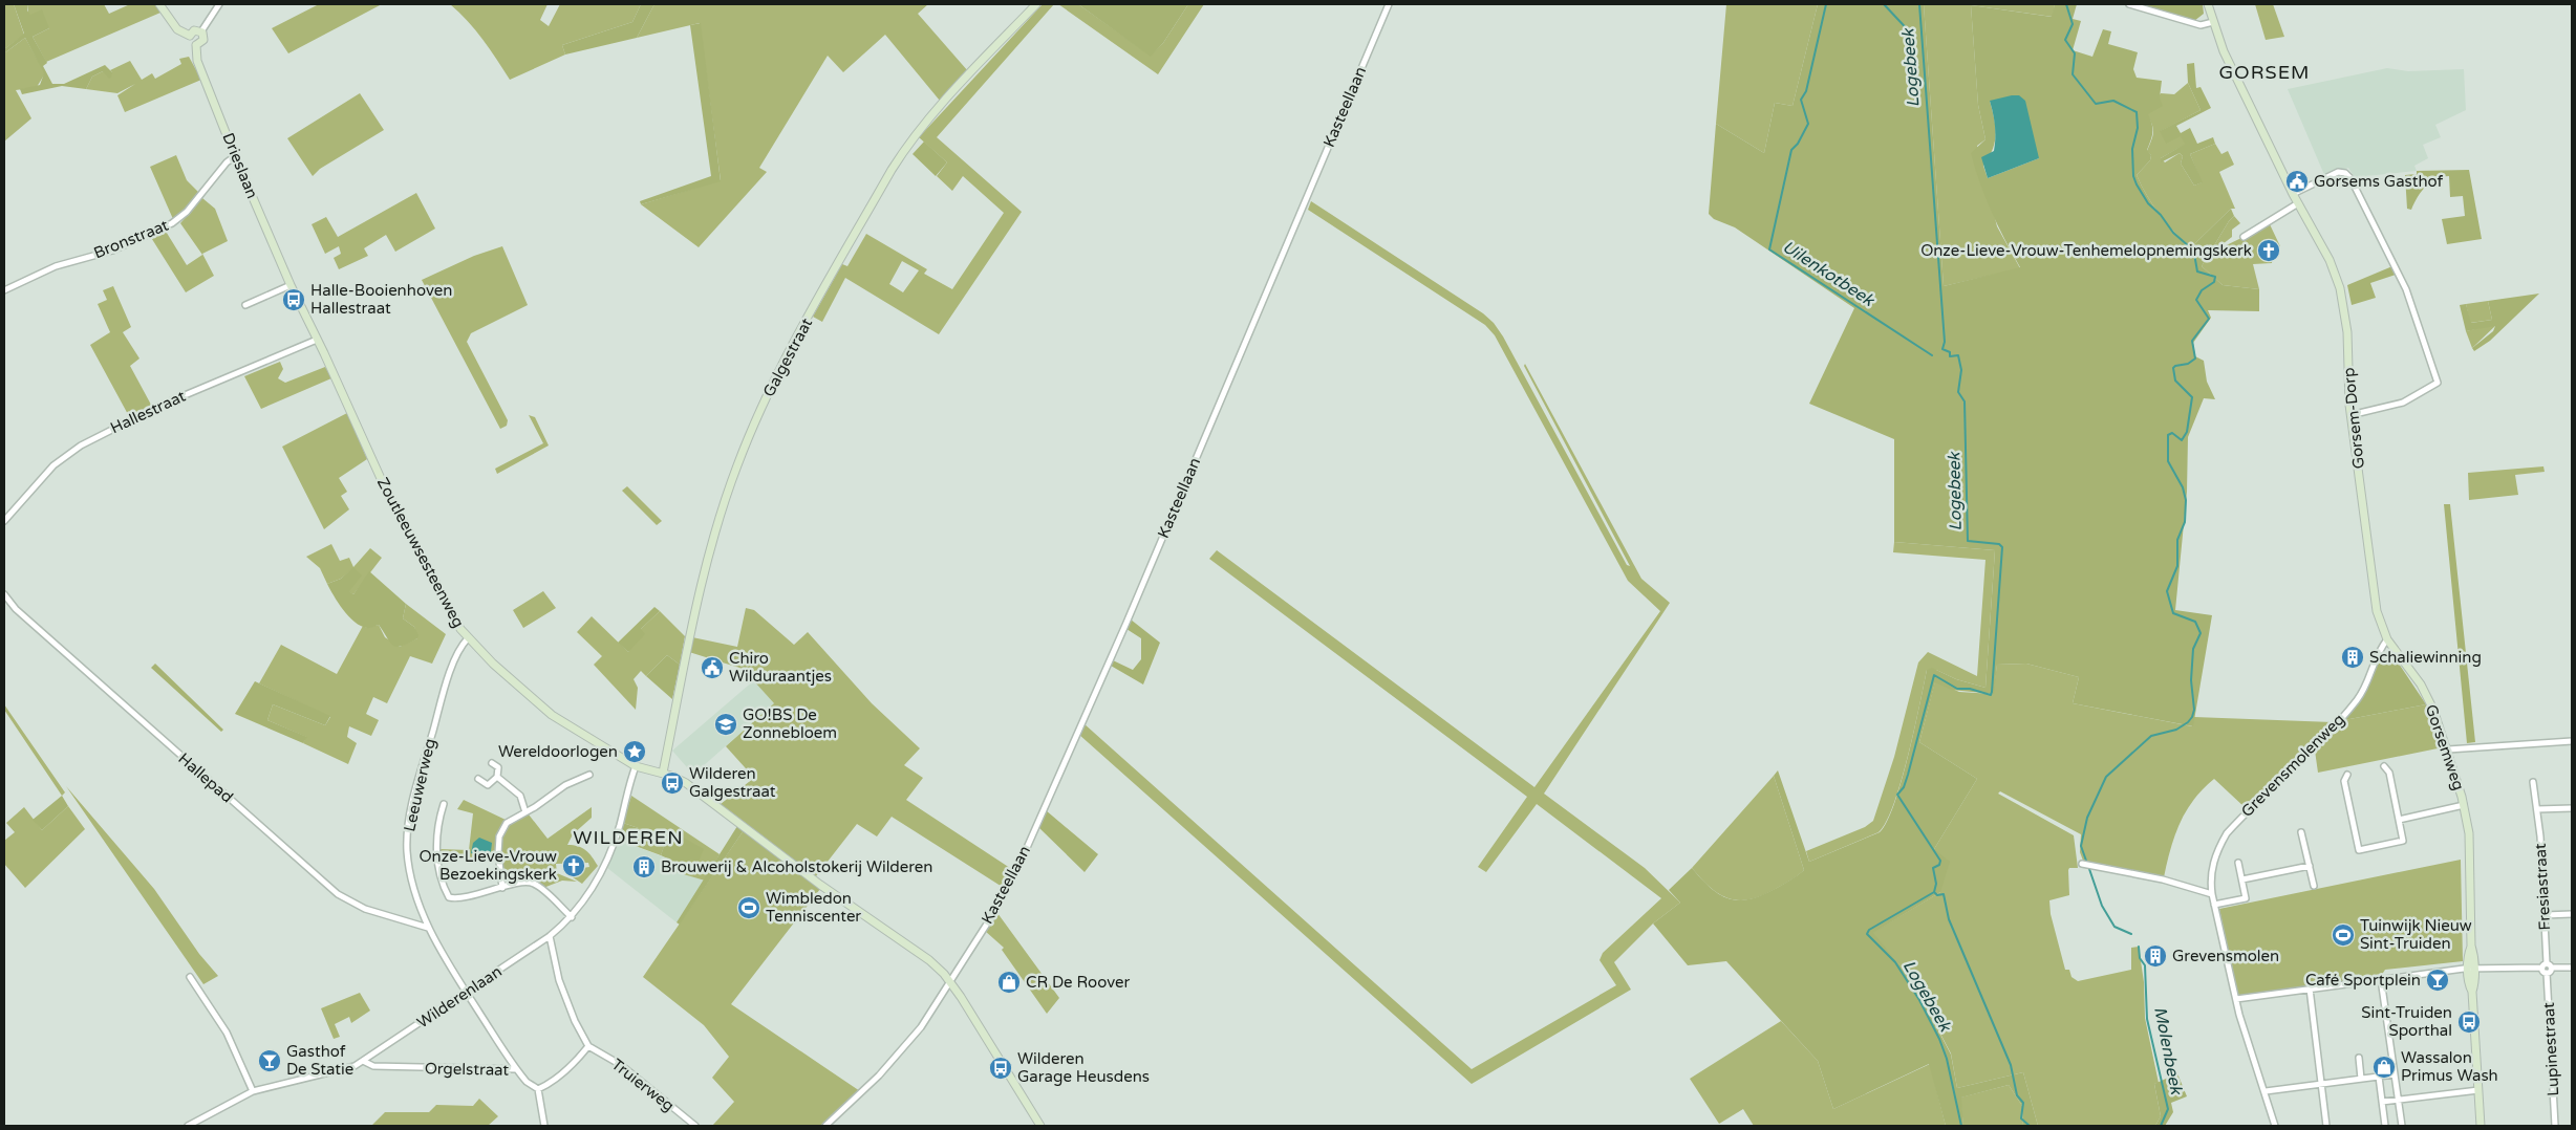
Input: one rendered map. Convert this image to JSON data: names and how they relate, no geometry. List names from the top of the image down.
{
  "streets": {
    "street": [
      "Kasteellaan",
      "Drieslaan",
      "Bronstraat",
      "Galgestraat",
      "Hallestraat",
      "Gorsem-Dorp",
      "Zoutleeuwsesteenweg",
      "Gorsemweg",
      "Grevensmolenweg",
      "Hallepad",
      "Leeuwerweg",
      "Fresiastraat",
      "Wilderenlaan",
      "Lupinestraat",
      "Orgelstraat",
      "Truierweg"
    ]
  },
  "crossings": [
    ["Kasteellaan", "Zoutleeuwsesteenweg"],
    ["Drieslaan", "Bronstraat"],
    ["Drieslaan", "Hallestraat"],
    ["Drieslaan", "Zoutleeuwsesteenweg"],
    ["Galgestraat", "Zoutleeuwsesteenweg"],
    ["Hallestraat", "Zoutleeuwsesteenweg"],
    ["Gorsem-Dorp", "Gorsemweg"],
    ["Gorsem-Dorp", "Grevensmolenweg"],
    ["Zoutleeuwsesteenweg", "Leeuwerweg"],
    ["Zoutleeuwsesteenweg", "Wilderenlaan"],
    ["Gorsemweg", "Grevensmolenweg"],
    ["Hallepad", "Leeuwerweg"],
    ["Leeuwerweg", "Wilderenlaan"],
    ["Leeuwerweg", "Orgelstraat"],
    ["Fresiastraat", "Lupinestraat"],
    ["Wilderenlaan", "Orgelstraat"]
  ],
  "districts": ["GORSEM", "WILDEREN"],
  "water": ["Logebeek", "Uilenkotbeek", "Molenbeek"],
  "places": {
    "public building": ["Gorsems Gasthof", "Chiro Wilduraantjes"],
    "church": ["Onze-Lieve-Vrouw-Tenhemelopnemingskerk", "Onze-Lieve-Vrouw Bezoekingskerk"],
    "bus stop": [
      "Halle-Booienhoven Hallestraat",
      "Wilderen Galgestraat",
      "Sint-Truiden Sporthal",
      "Wilderen Garage Heusdens"
    ],
    "building": ["Schaliewinning", "Brouwerij & Alcoholstokerij Wilderen", "Grevensmolen"],
    "school or university": ["GO!BS De Zonnebloem"],
    "place": ["Wereldoorlogen"],
    "sports": ["Wimbledon Tenniscenter", "Tuinwijk Nieuw Sint-Truiden"],
    "bar": ["Café Sportplein", "Gasthof De Statie"],
    "shop": ["CR De Roover", "Wassalon Primus Wash"]
  }
}
